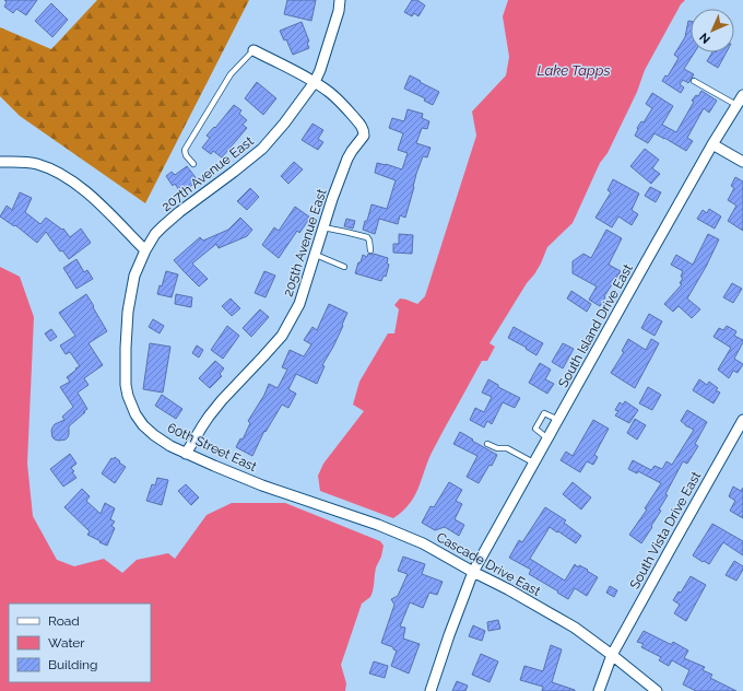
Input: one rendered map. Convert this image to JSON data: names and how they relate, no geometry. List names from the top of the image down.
{
  "streets": {
    "street": [
      "207th Avenue East",
      "205th Avenue East",
      "South Island Drive East",
      "60th Street East",
      "South Vista Drive East",
      "Cascade Drive East"
    ]
  },
  "crossings": [
    ["207th Avenue East", "205th Avenue East"],
    ["207th Avenue East", "60th Street East"],
    ["205th Avenue East", "60th Street East"],
    ["South Island Drive East", "Cascade Drive East"],
    ["60th Street East", "Cascade Drive East"],
    ["South Vista Drive East", "Cascade Drive East"]
  ],
  "water": ["Lake Tapps"],
  "legend": ["Road", "Water", "Building"],
  "north": "bottom left"
}
